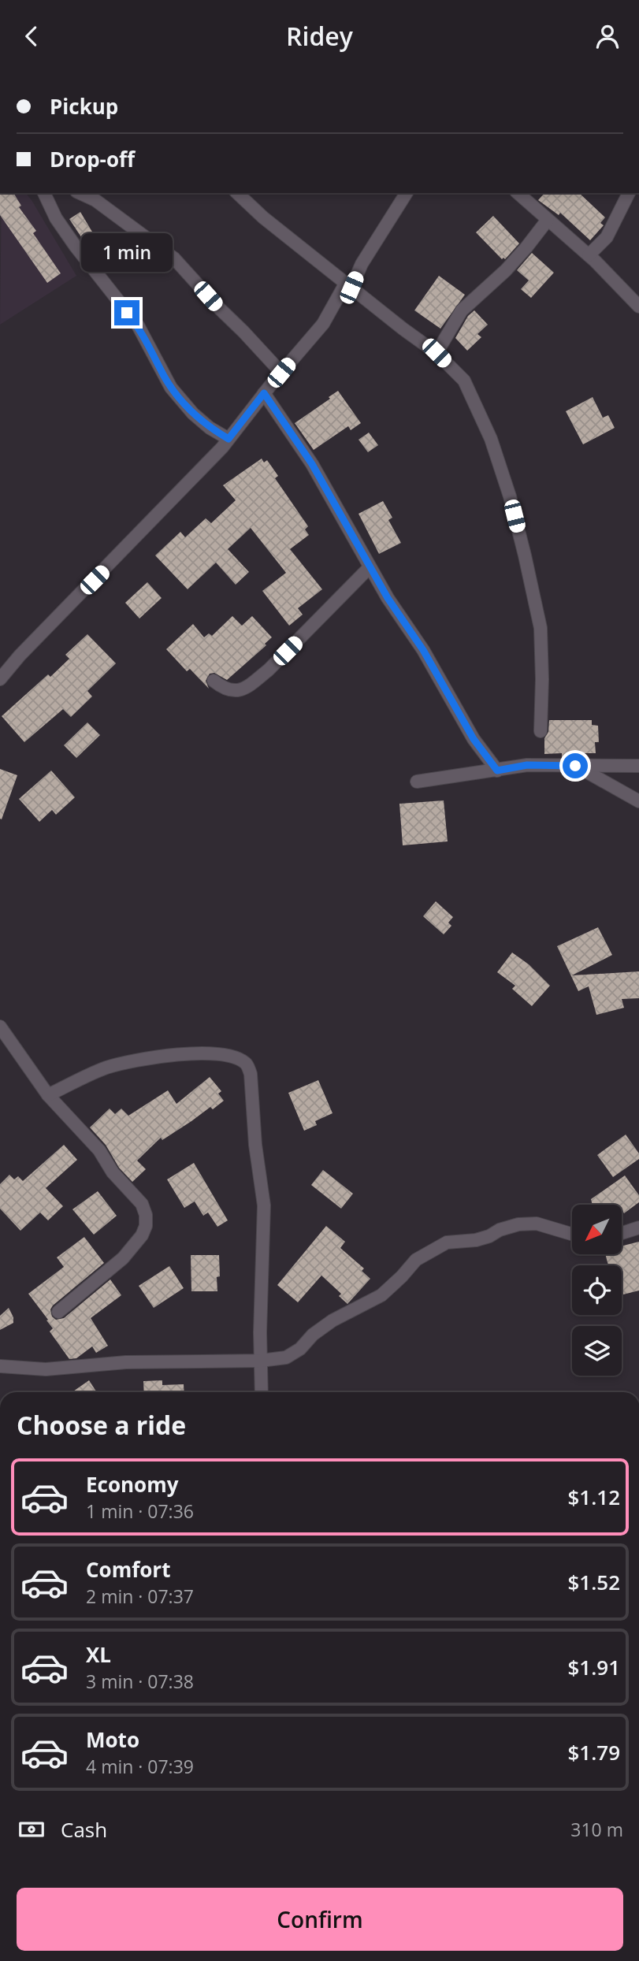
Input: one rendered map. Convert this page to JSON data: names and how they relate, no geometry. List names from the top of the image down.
{
  "north": "bottom left",
  "page": {
    "header": "Ridey",
    "banner": ["Pickup", "Drop-off"],
    "bubble": "1 min",
    "heading": "Choose a ride",
    "list": [
      {
        "name": "Economy",
        "note": "1 min · 07:36",
        "value": "$1.12"
      },
      {
        "name": "Comfort",
        "note": "2 min · 07:37",
        "value": "$1.52"
      },
      {
        "name": "XL",
        "note": "3 min · 07:38",
        "value": "$1.91"
      },
      {
        "name": "Moto",
        "note": "4 min · 07:39",
        "value": "$1.79"
      }
    ],
    "pay": ["Cash", "310 m"],
    "buttons": "Confirm"
  }
}
